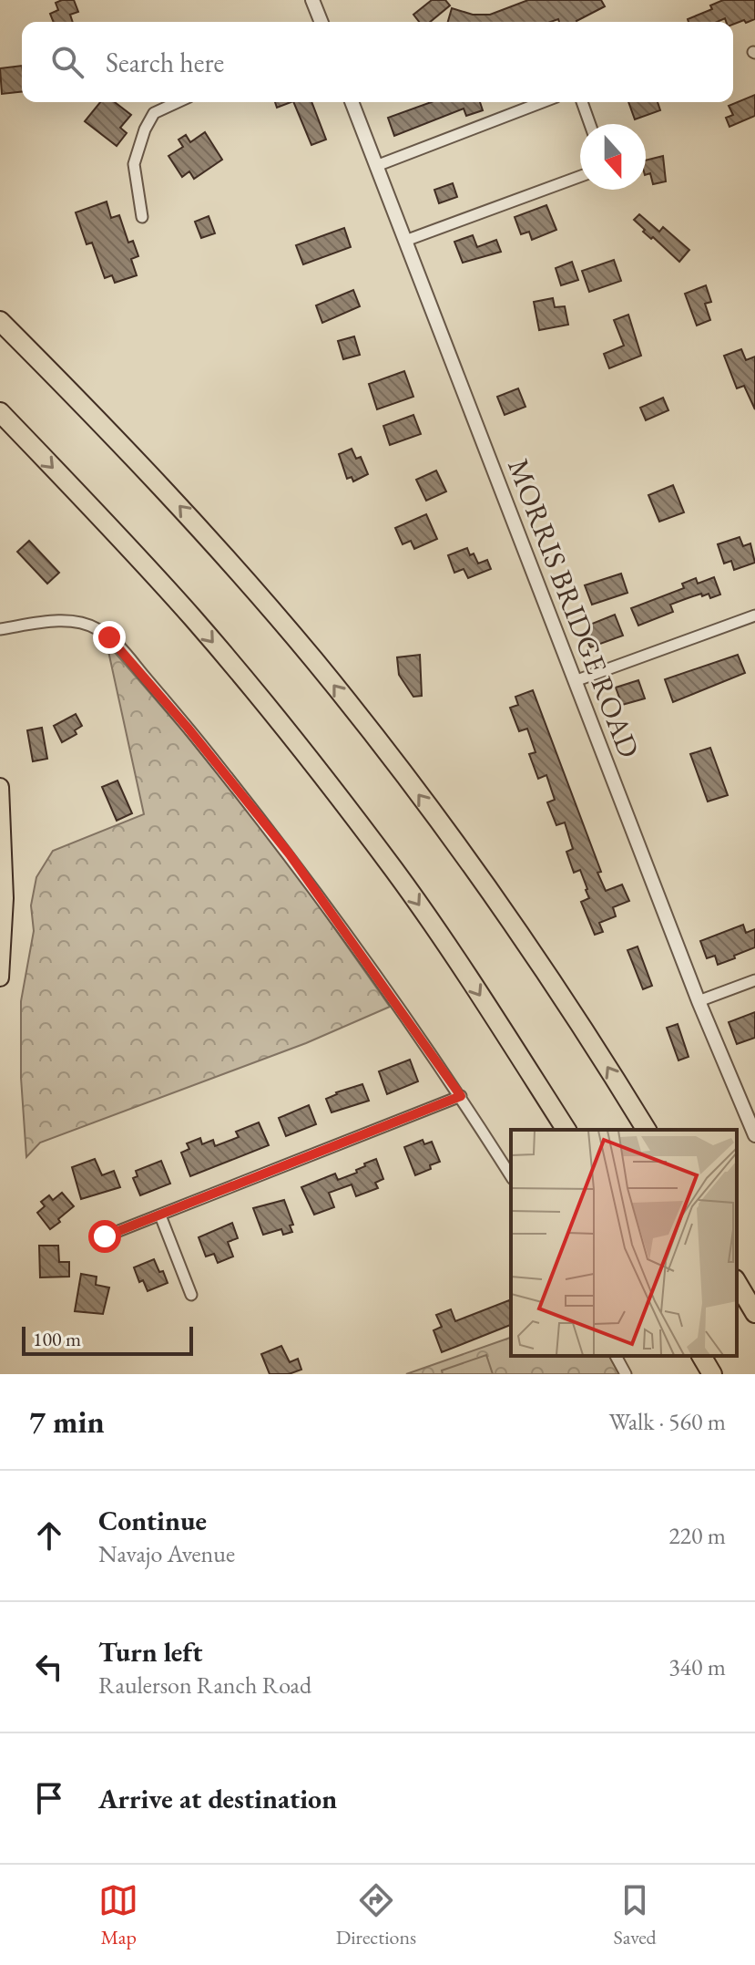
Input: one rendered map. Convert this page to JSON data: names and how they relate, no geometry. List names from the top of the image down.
{
  "streets": {
    "street": ["MORRIS BRIDGE ROAD"]
  },
  "scale_bar": "100 m",
  "north": "bottom",
  "page": {
    "search": "Search here",
    "scale": "100 m",
    "heading": ["7 min", "Walk · 560 m"],
    "list": [
      ["Continue", "Navajo Avenue", "220 m"],
      ["Turn left", "Raulerson Ranch Road", "340 m"],
      "Arrive at destination"
    ],
    "nav": ["Map", "Directions", "Saved"]
  }
}
